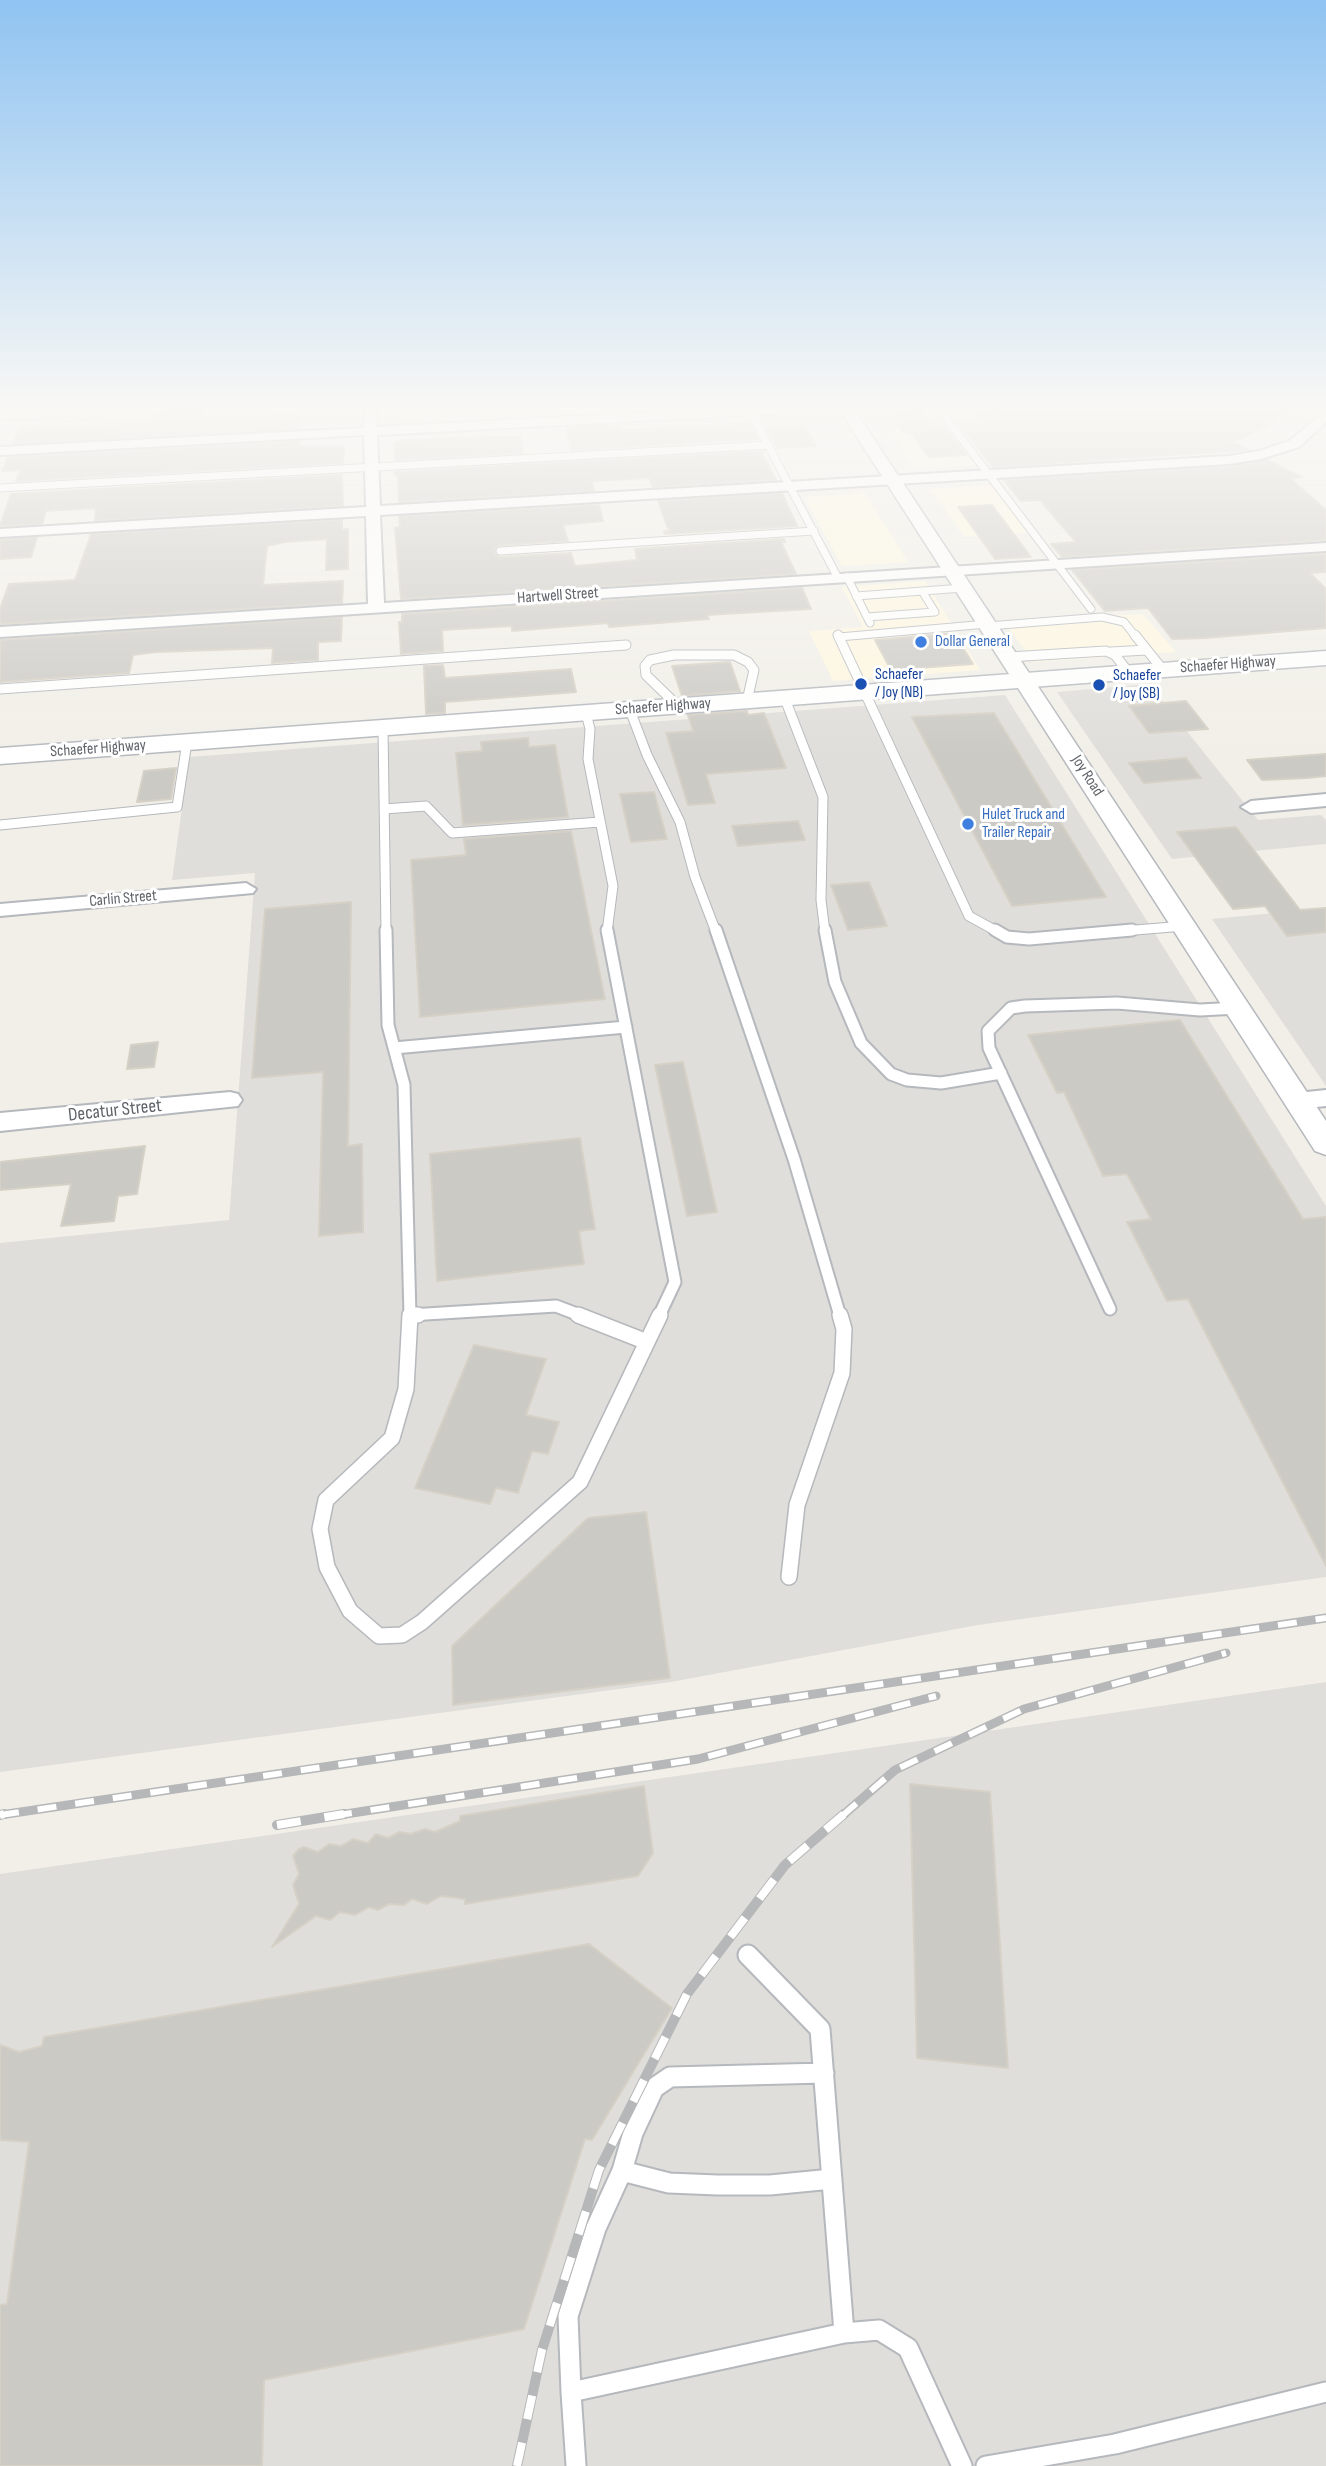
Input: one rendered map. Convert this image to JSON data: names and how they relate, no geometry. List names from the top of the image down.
{
  "streets": {
    "main road": ["Schaefer Highway"],
    "street": [
      "Hartwell Street",
      "Joy Road",
      "Carlin Street",
      "Decatur Street"
    ]
  },
  "crossings": [
    ["Hartwell Street", "Joy Road"],
    ["Schaefer Highway", "Joy Road"]
  ],
  "places": [
    "Dollar General",
    "Schaefer / Joy (NB)",
    "Schaefer / Joy (SB)",
    "Hulet Truck and Trailer Repair"
  ]
}
